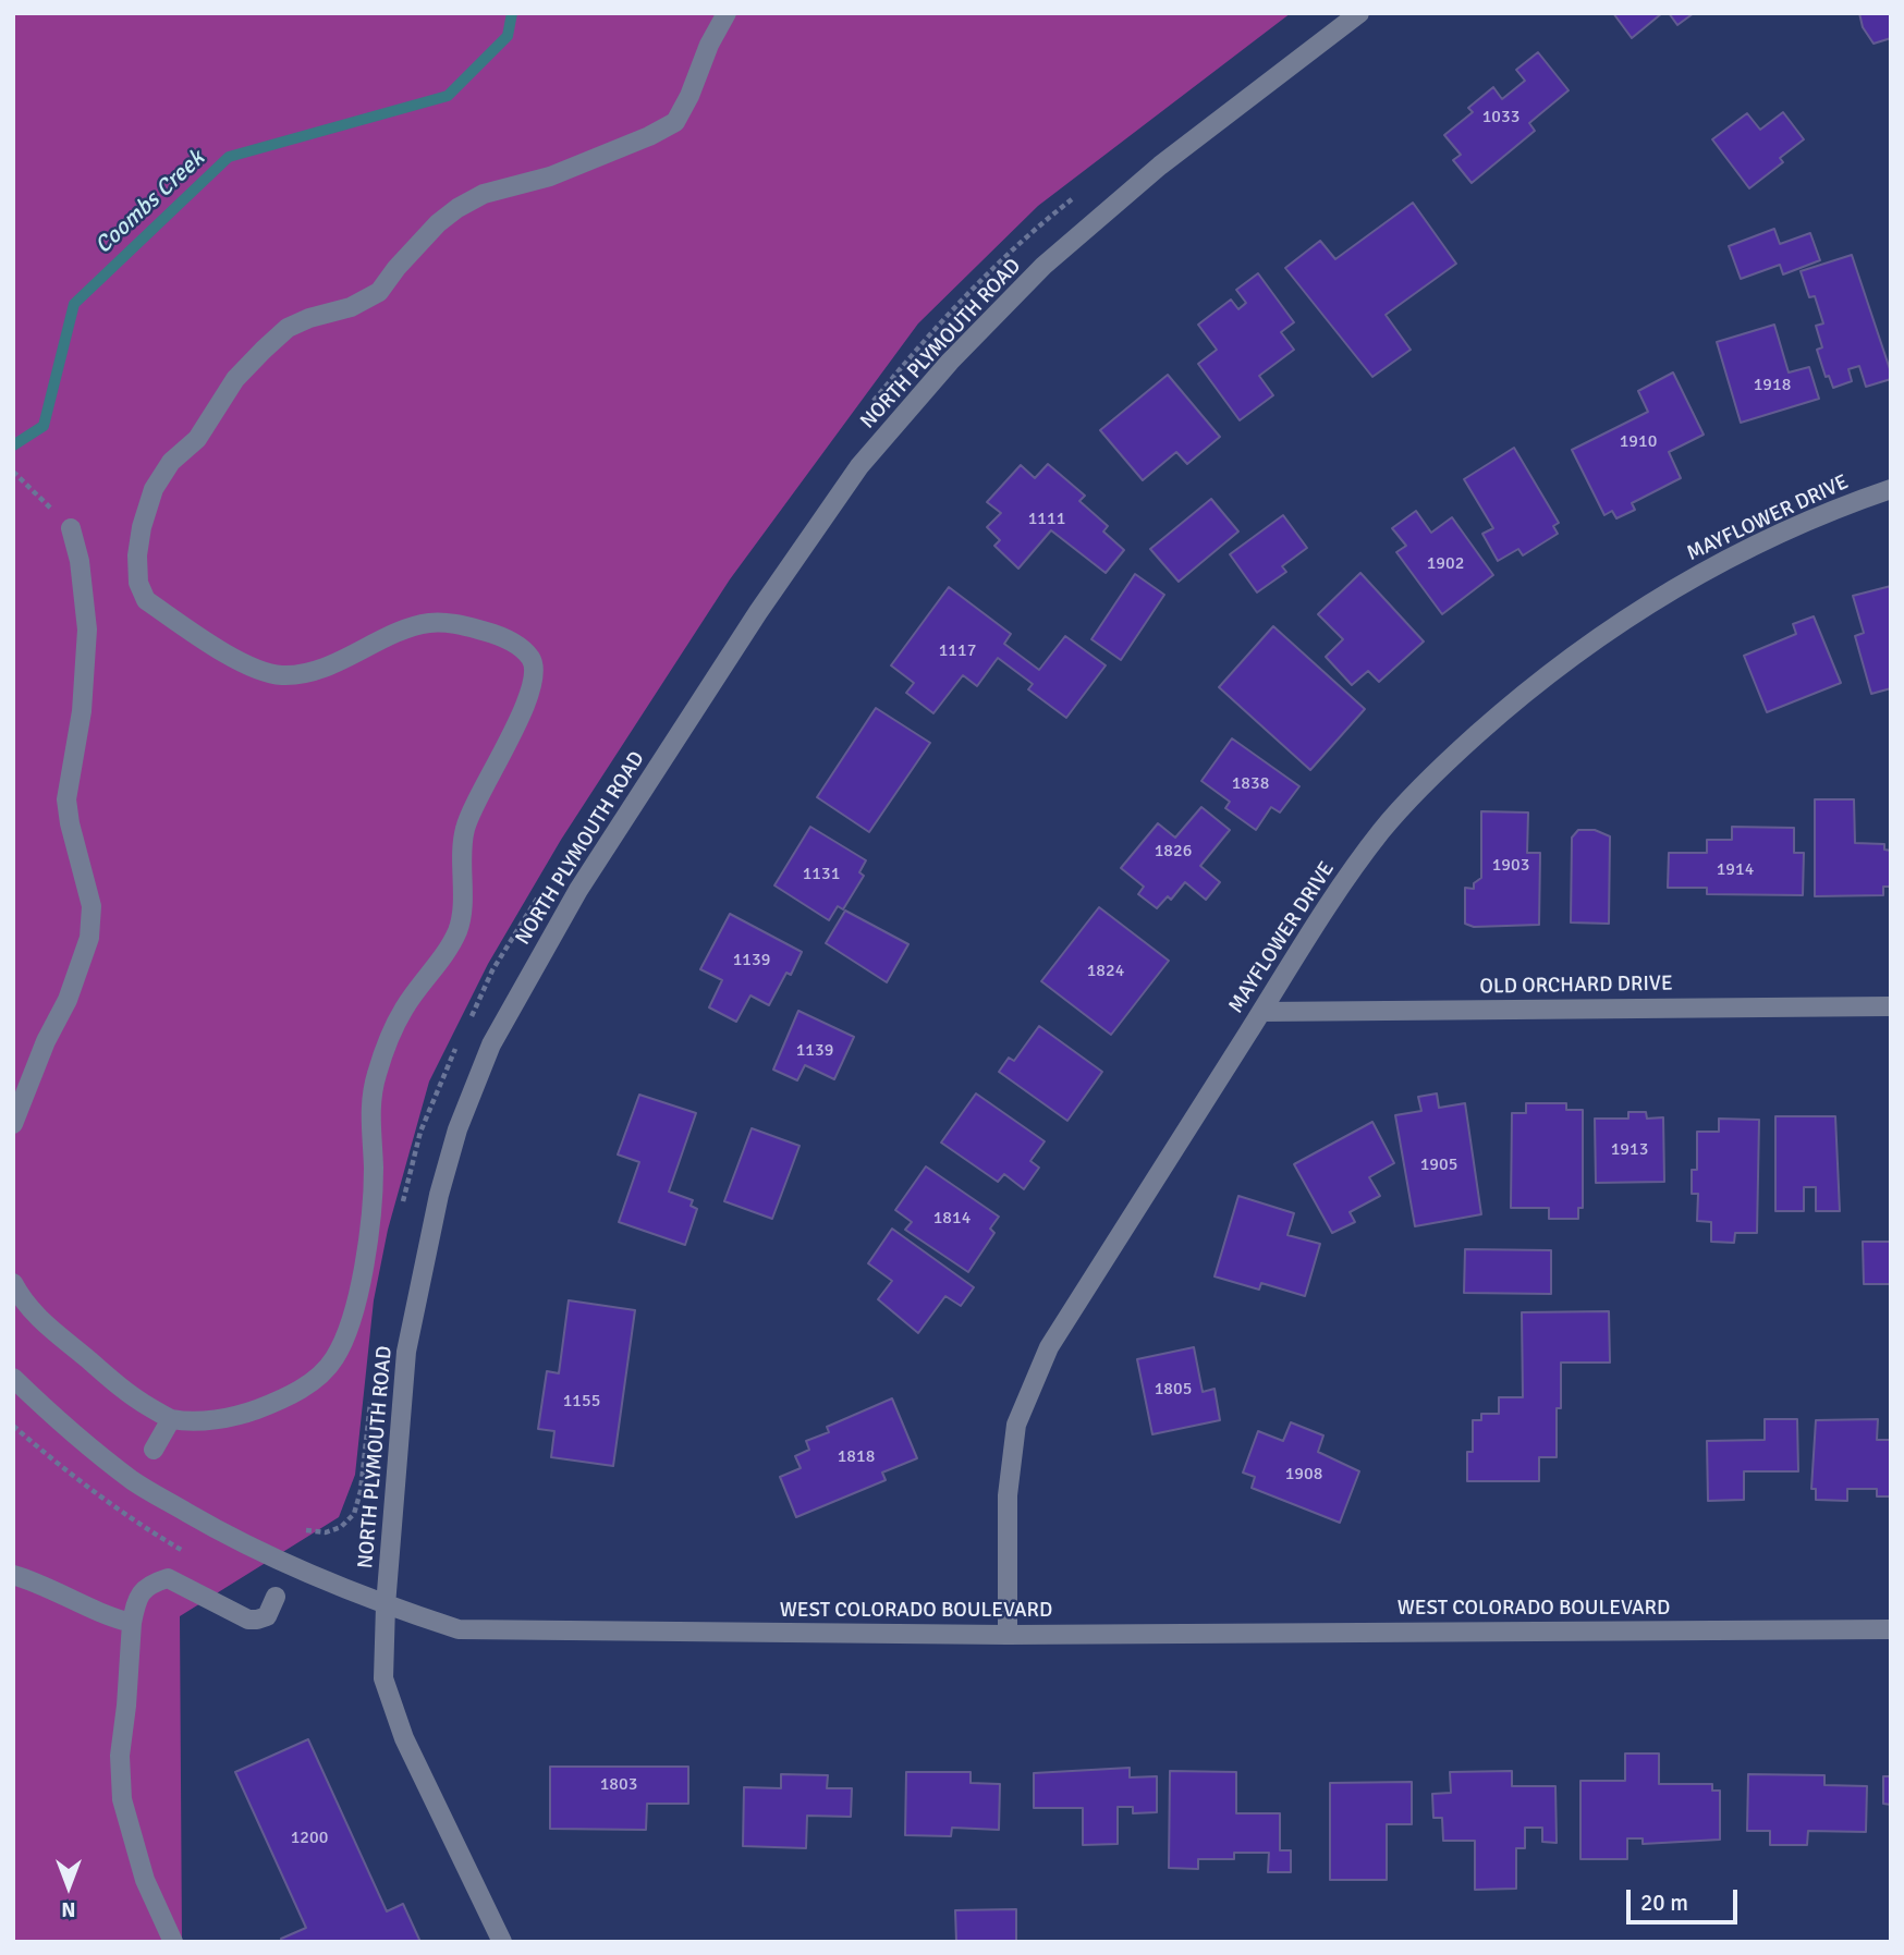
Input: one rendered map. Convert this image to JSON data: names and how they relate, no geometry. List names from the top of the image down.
{
  "streets": {
    "street": [
      "NORTH PLYMOUTH ROAD",
      "MAYFLOWER DRIVE",
      "OLD ORCHARD DRIVE",
      "WEST COLORADO BOULEVARD"
    ]
  },
  "crossings": [
    ["NORTH PLYMOUTH ROAD", "WEST COLORADO BOULEVARD"],
    ["MAYFLOWER DRIVE", "OLD ORCHARD DRIVE"],
    ["MAYFLOWER DRIVE", "WEST COLORADO BOULEVARD"]
  ],
  "water": ["Coombs Creek"],
  "house_numbers": [
    "1033",
    "1918",
    "1910",
    "1111",
    "1902",
    "1117",
    "1838",
    "1826",
    "1903",
    "1914",
    "1131",
    "1139",
    "1824",
    "1139",
    "1913",
    "1905",
    "1814",
    "1805",
    "1155",
    "1818",
    "1908",
    "1803",
    "1200"
  ],
  "scale_bar": "20 m",
  "north": "bottom"
}
